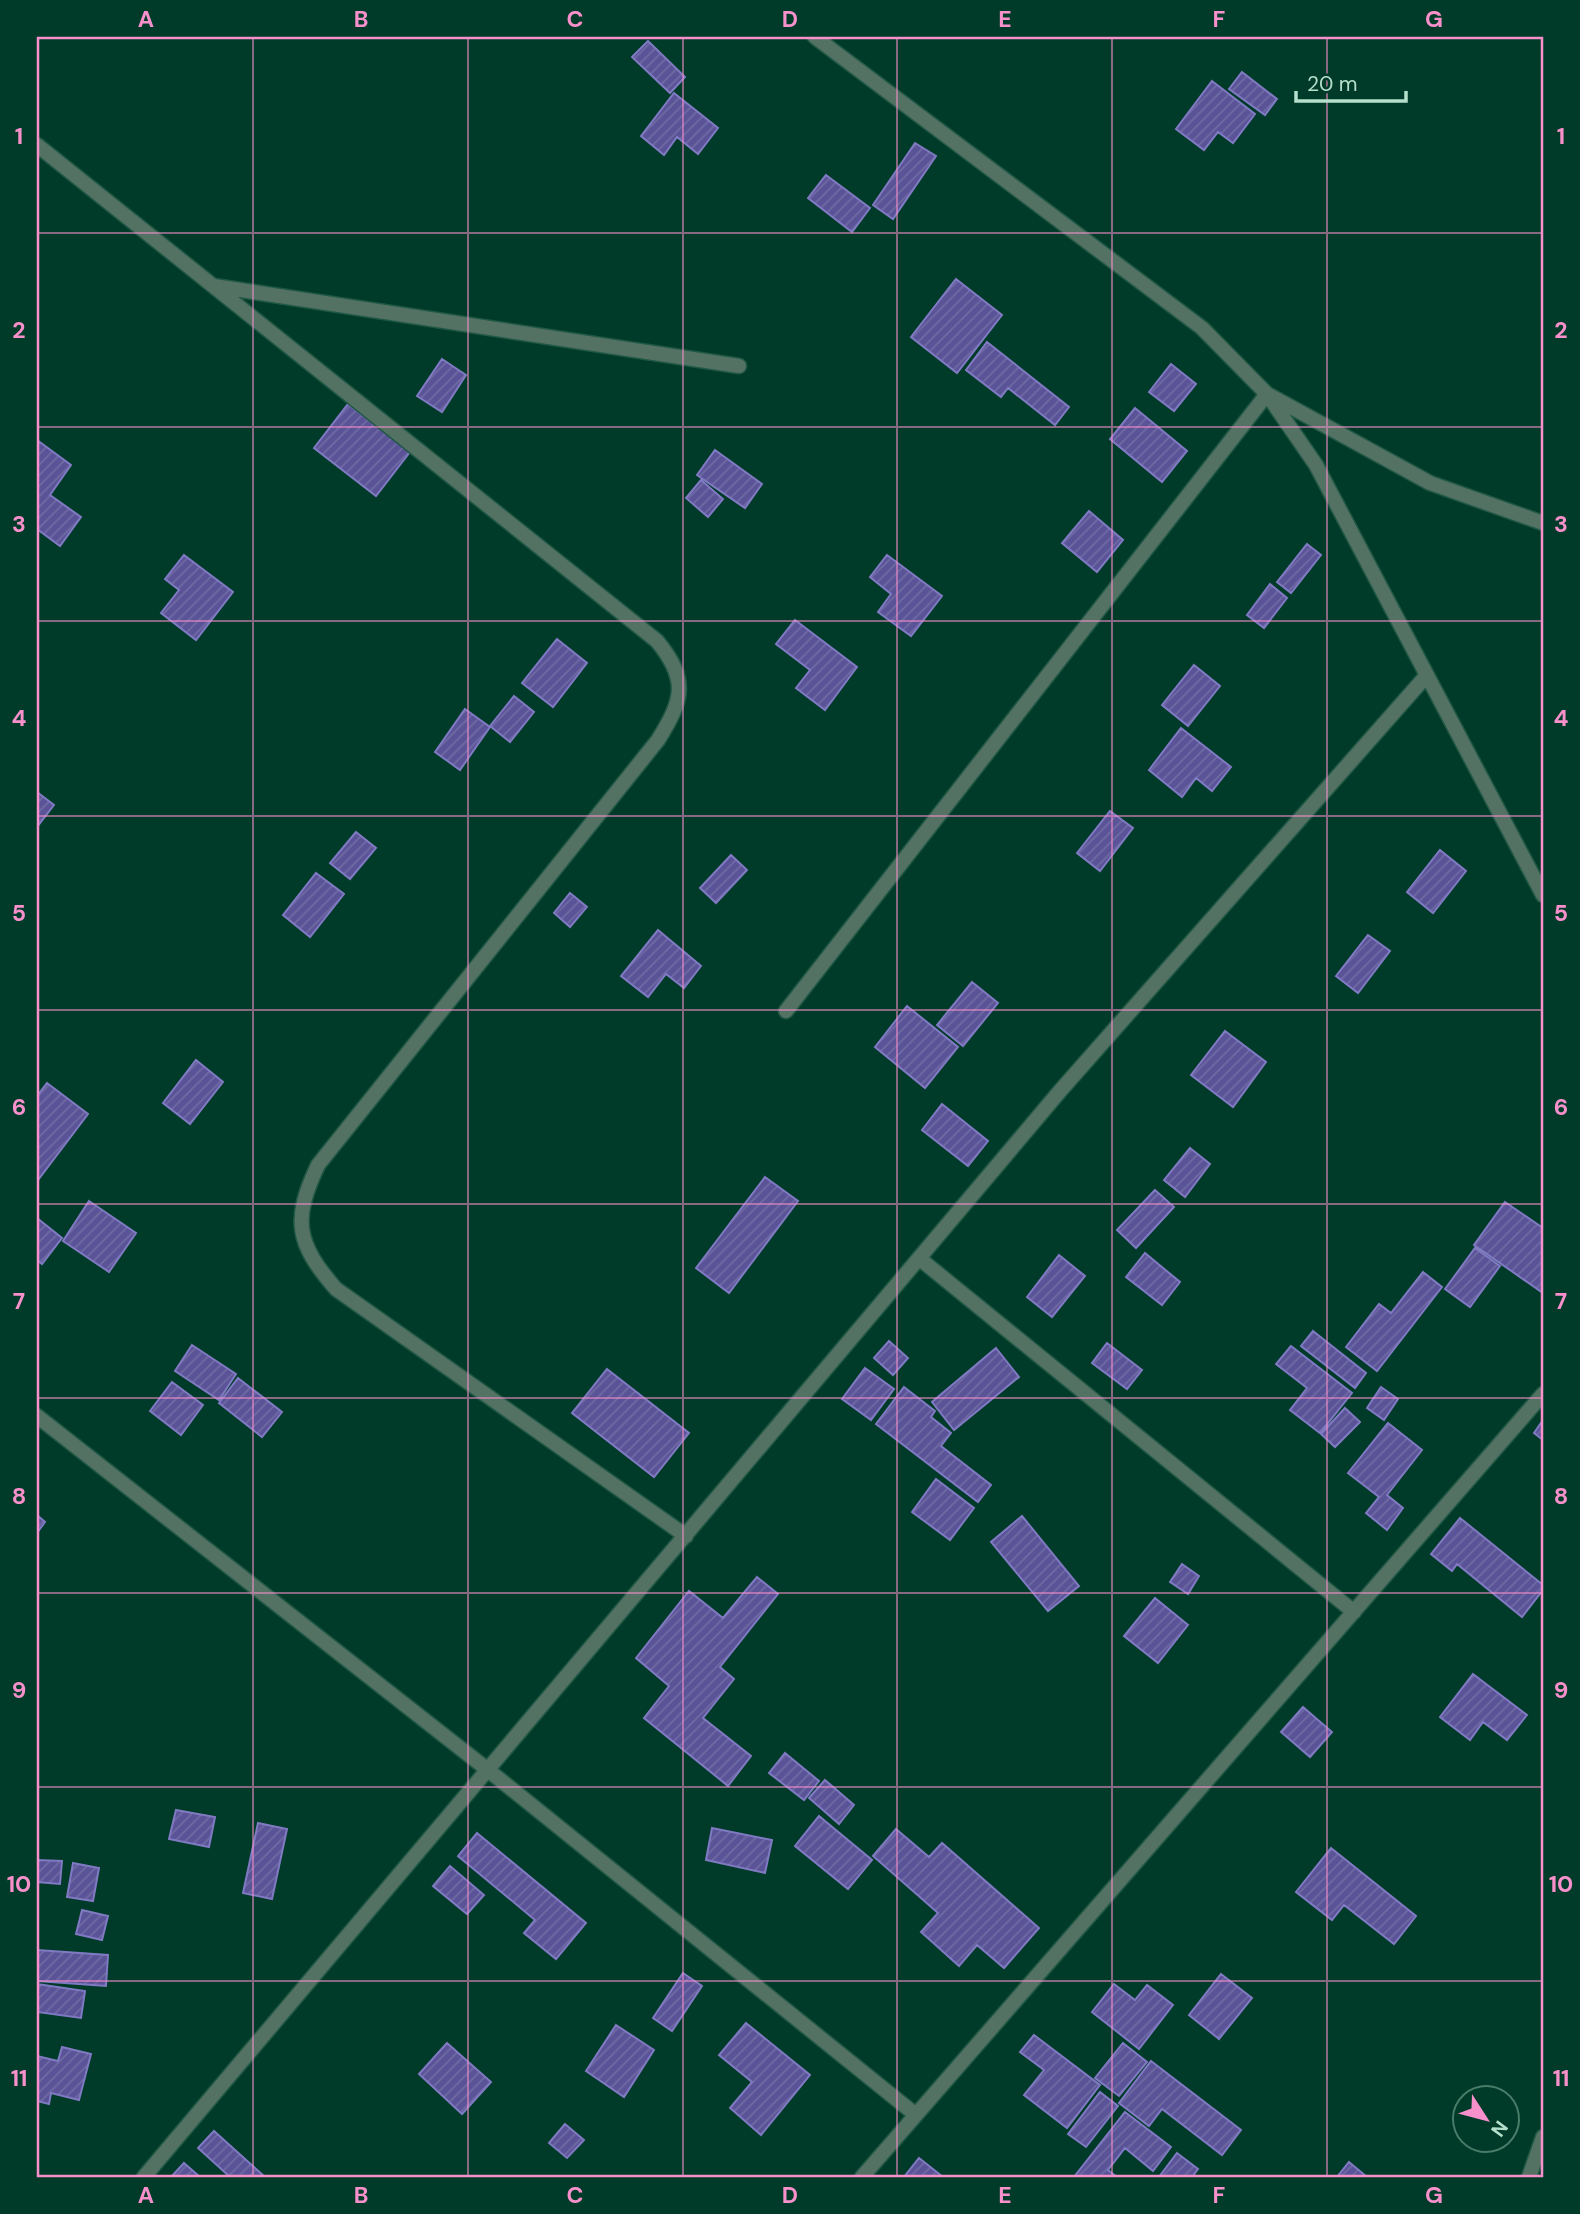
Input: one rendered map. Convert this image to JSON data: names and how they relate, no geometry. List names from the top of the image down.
{
  "scale_bar": "20 m",
  "north": "bottom right",
  "grid": {
    "columns": [
      "A",
      "B",
      "C",
      "D",
      "E",
      "F",
      "G"
    ],
    "rows": [
      "1",
      "2",
      "3",
      "4",
      "5",
      "6",
      "7",
      "8",
      "9",
      "10",
      "11"
    ]
  }
}
